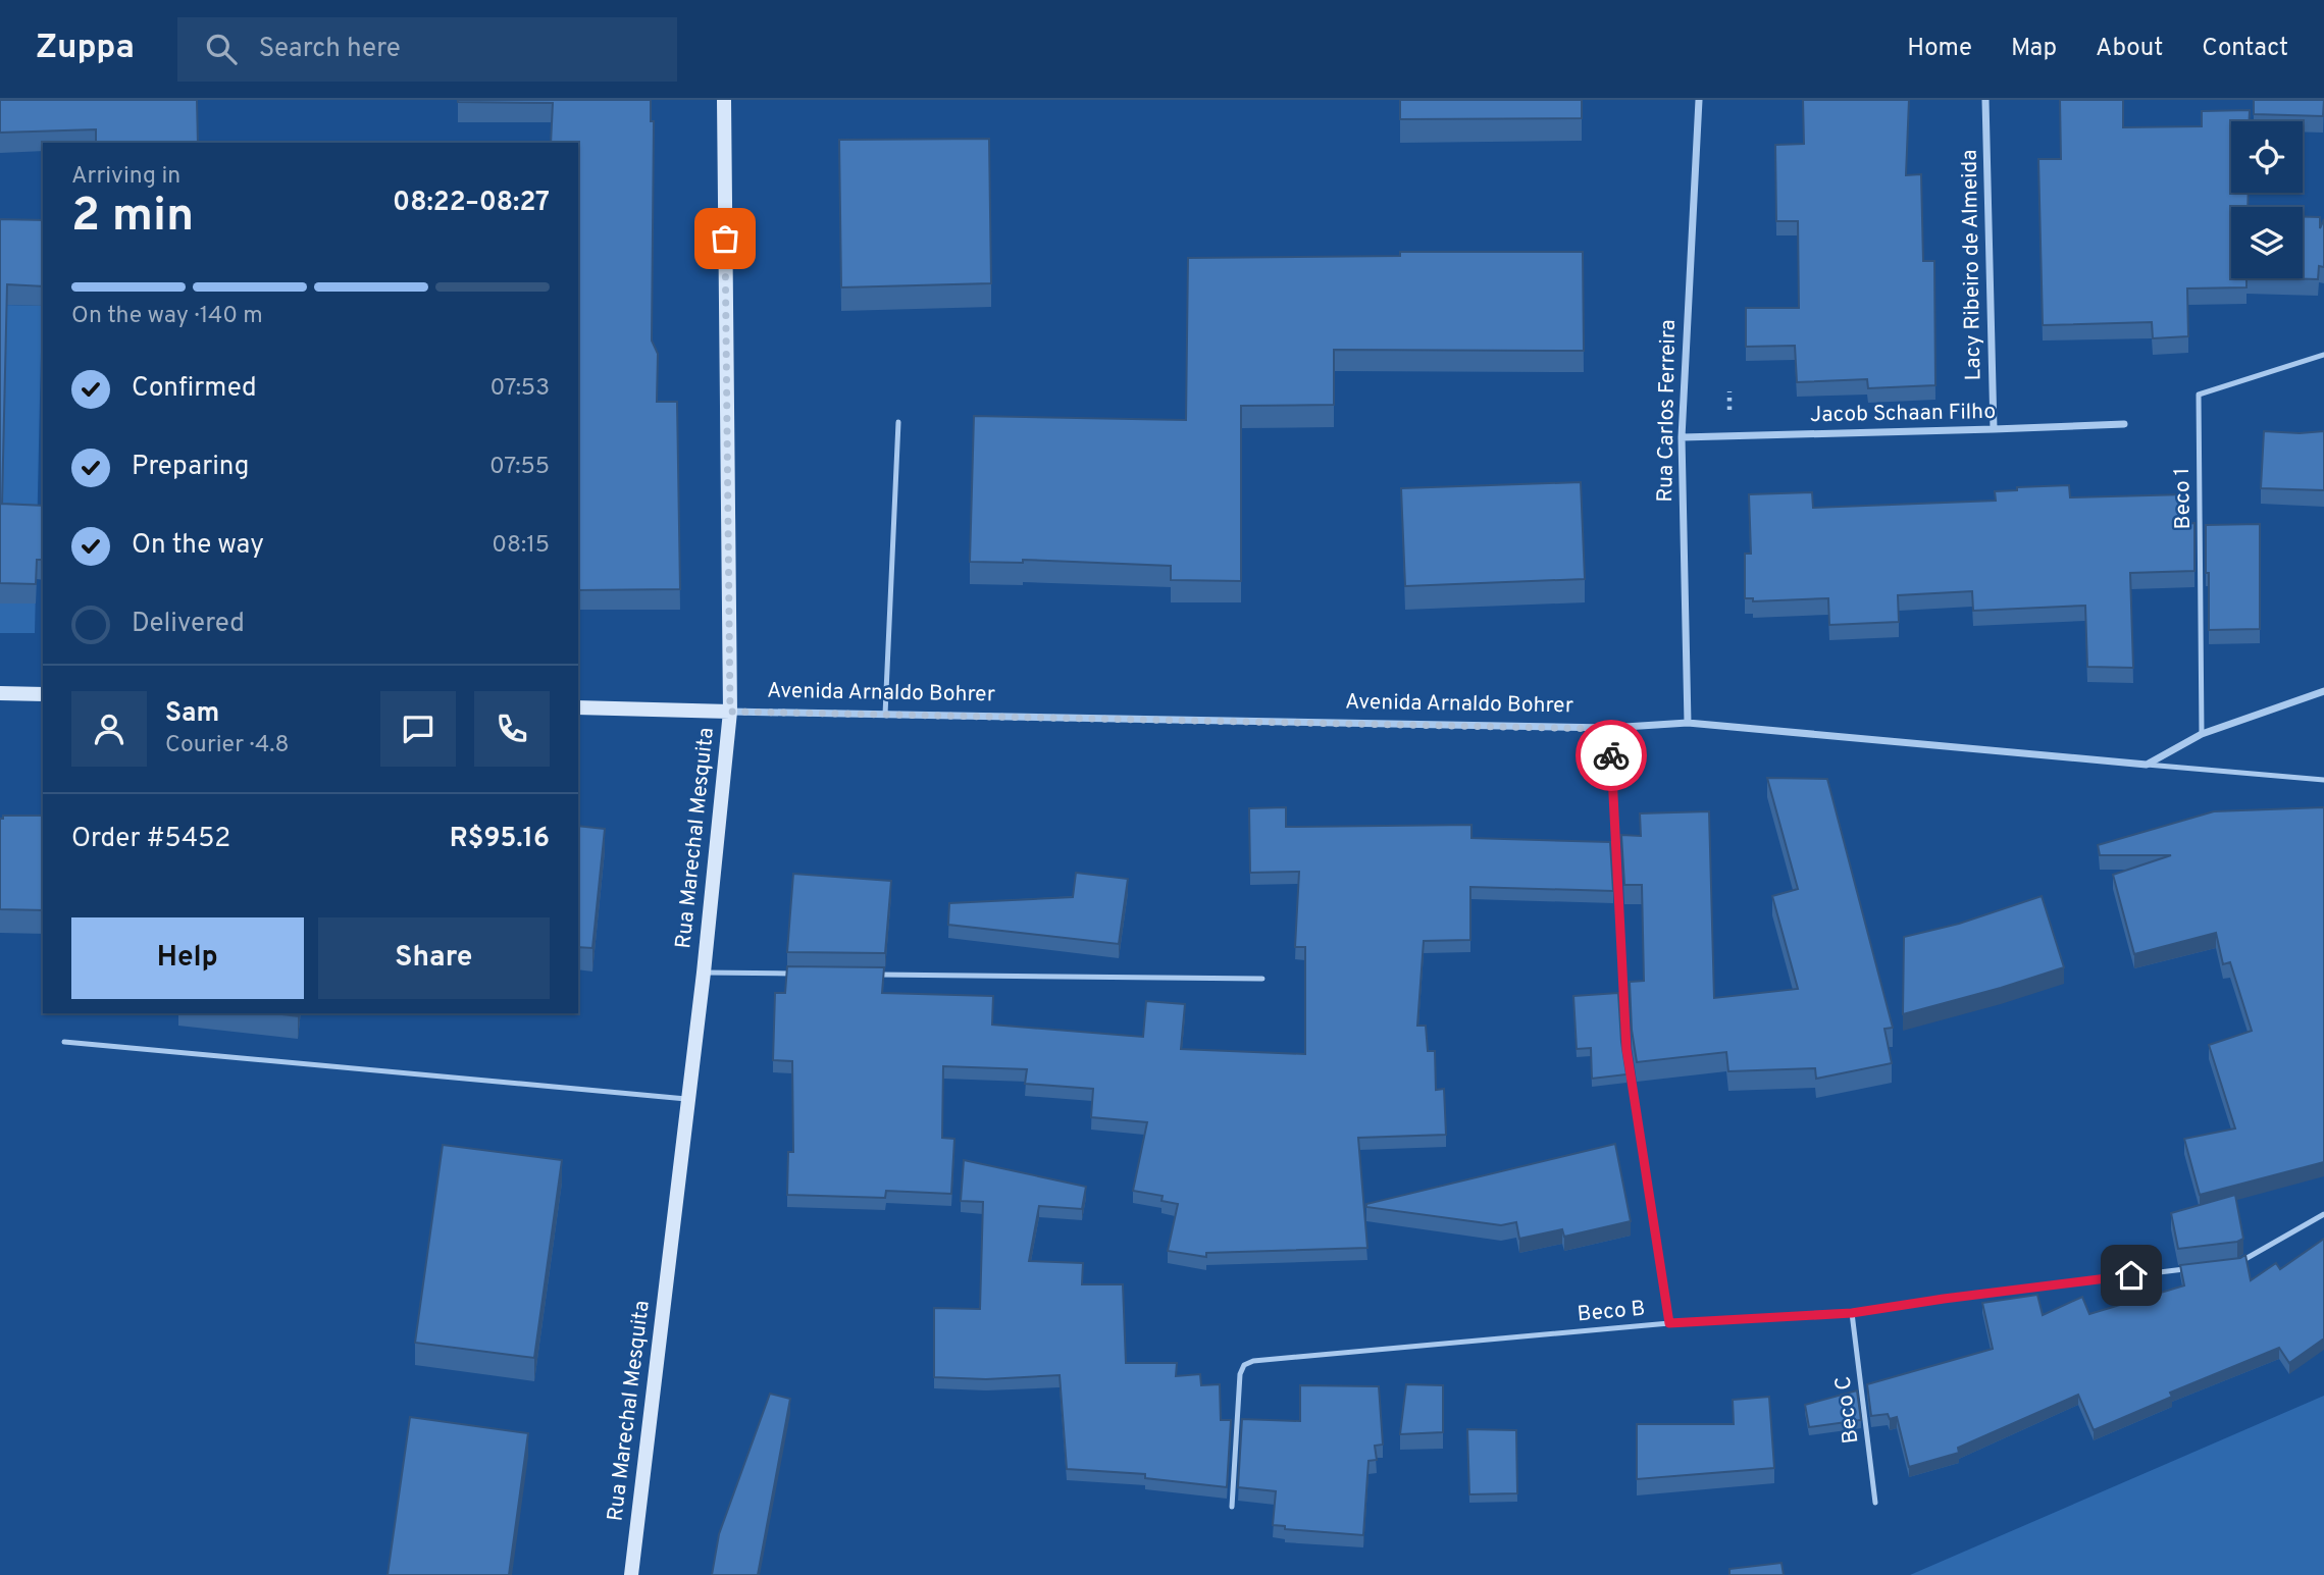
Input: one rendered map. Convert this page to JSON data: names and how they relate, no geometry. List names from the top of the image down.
{
  "streets": {
    "street": [
      "Lacy Ribeiro de Almeida",
      "Rua Carlos Ferreira",
      "Jacob Schaan Filho",
      "Avenida Arnaldo Bohrer",
      "Rua Marechal Mesquita"
    ],
    "lane": ["Beco 1", "Beco B", "Beco C"]
  },
  "crossings": [
    ["Lacy Ribeiro de Almeida", "Jacob Schaan Filho"],
    ["Rua Carlos Ferreira", "Jacob Schaan Filho"],
    ["Rua Carlos Ferreira", "Avenida Arnaldo Bohrer"],
    ["Avenida Arnaldo Bohrer", "Rua Marechal Mesquita"],
    ["Beco B", "Beco C"]
  ],
  "page": {
    "header": "Zuppa",
    "search": "Search here",
    "nav": [
      "Home",
      "Map",
      "About",
      "Contact"
    ],
    "heading": ["2 min", "Arriving in", "08:22–08:27"],
    "panel": [
      "Sam",
      "Courier · 4.8",
      "Order #5452",
      "R$95.16"
    ],
    "bar": "On the way · 140 m",
    "list": [
      ["Confirmed", "07:53"],
      ["Preparing", "07:55"],
      ["On the way", "08:15"],
      "Delivered"
    ],
    "buttons": ["Help", "Share"]
  }
}
